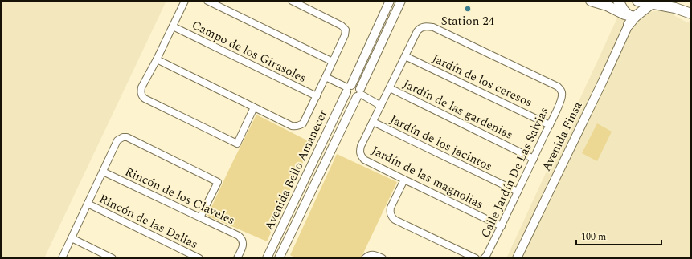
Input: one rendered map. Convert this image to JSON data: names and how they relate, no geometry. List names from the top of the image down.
{
  "streets": {
    "street": [
      "Campo de los Girasoles",
      "Jardín de los ceresos",
      "Jardín de las gardenias",
      "Avenida Finsa",
      "Jardín de los jacintos",
      "Avenida Bello Amanecer",
      "Calle Jardín De Las Salvias",
      "Jardín de las magnolias",
      "Rincón de los Claveles",
      "Rincón de las Dalias"
    ]
  },
  "crossings": [
    ["Jardín de los ceresos", "Calle Jardín De Las Salvias"],
    ["Jardín de las gardenias", "Calle Jardín De Las Salvias"],
    ["Jardín de los jacintos", "Calle Jardín De Las Salvias"],
    ["Jardín de los jacintos", "Jardín de las magnolias"],
    ["Calle Jardín De Las Salvias", "Jardín de las magnolias"]
  ],
  "places": ["Station 24"],
  "scale_bar": "100 m"
}
